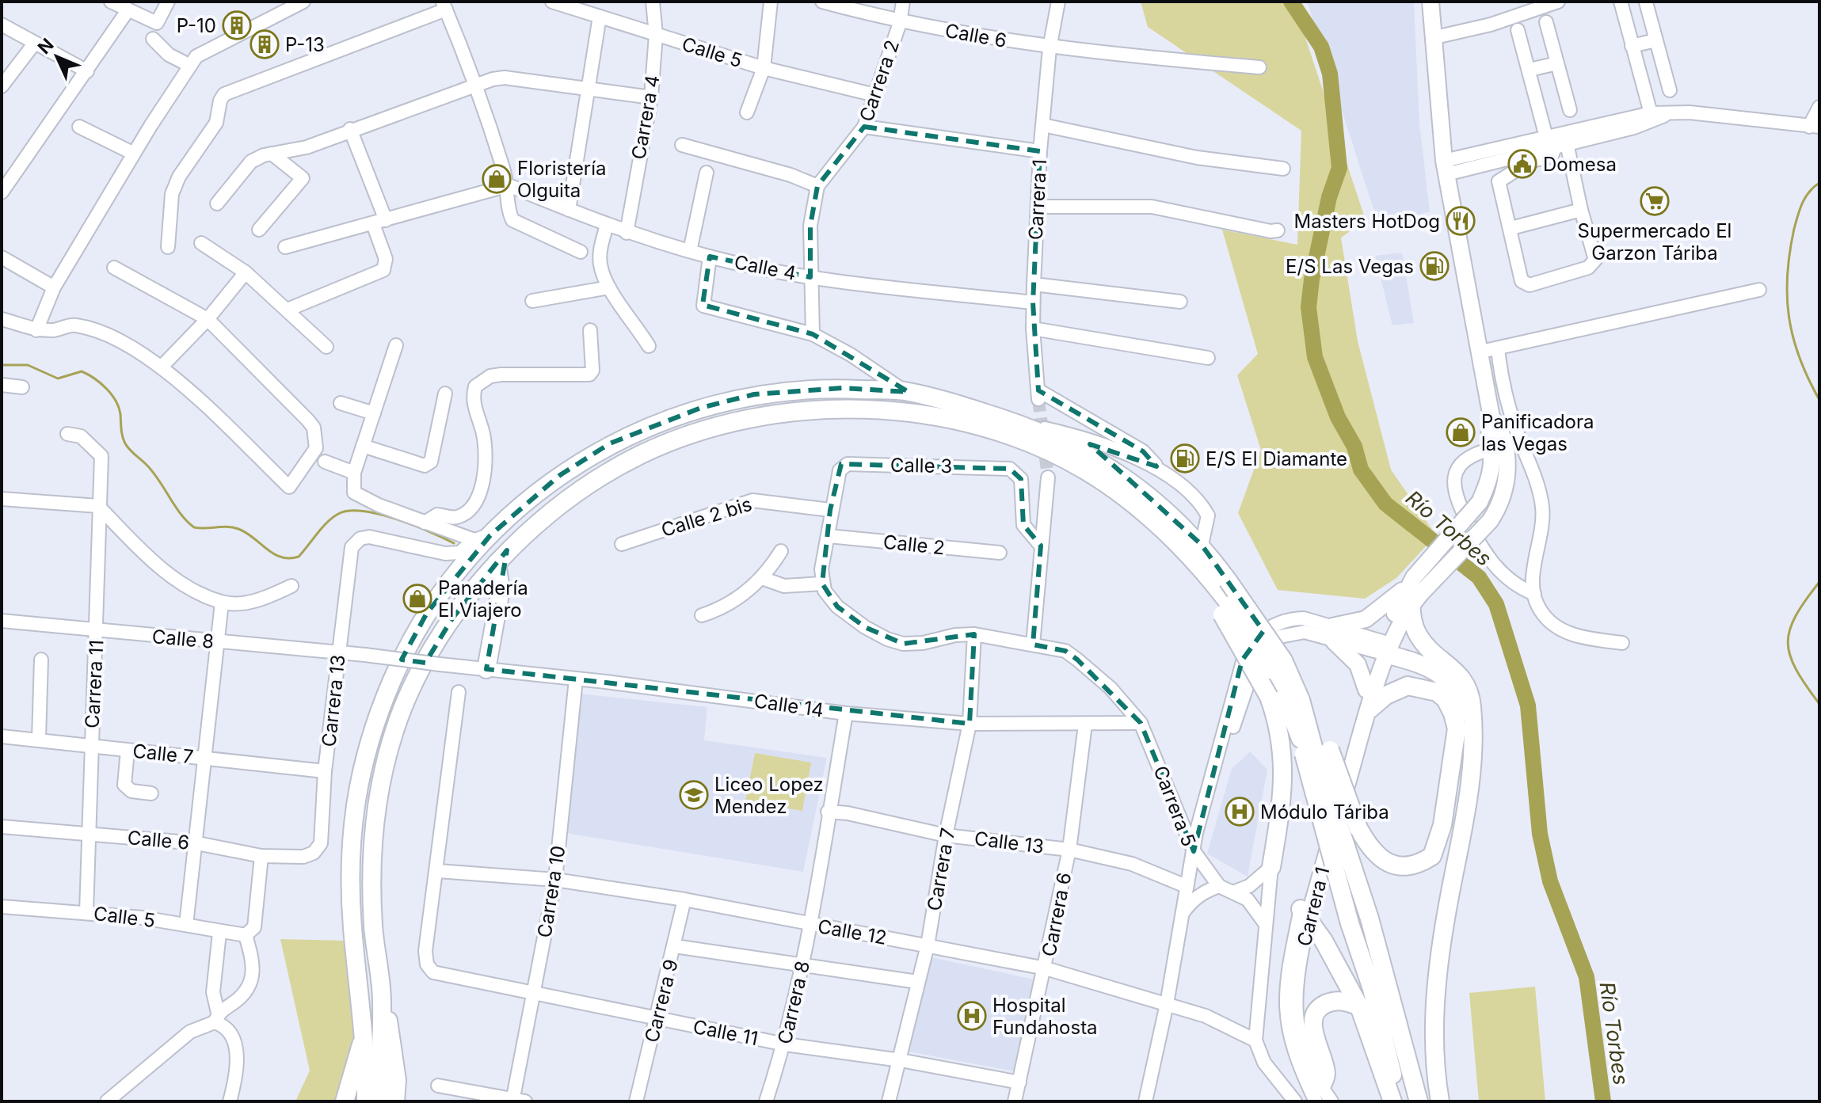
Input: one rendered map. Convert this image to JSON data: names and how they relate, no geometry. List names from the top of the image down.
{
  "streets": {
    "main road": ["Carrera 1"],
    "street": [
      "Calle 6",
      "Calle 5",
      "Carrera 2",
      "Carrera 4",
      "Calle 4",
      "Calle 3",
      "Calle 2 bis",
      "Calle 2",
      "Calle 8",
      "Carrera 11",
      "Carrera 13",
      "Calle 14",
      "Calle 7",
      "Carrera 5",
      "Calle 13",
      "Carrera 7",
      "Carrera 10",
      "Carrera 6",
      "Calle 12",
      "Carrera 9",
      "Carrera 8",
      "Calle 11"
    ]
  },
  "crossings": [
    ["Calle 6", "Carrera 2"],
    ["Calle 6", "Carrera 1"],
    ["Calle 6", "Carrera 11"],
    ["Calle 6", "Carrera 13"],
    ["Calle 5", "Carrera 2"],
    ["Calle 5", "Carrera 4"],
    ["Calle 5", "Carrera 11"],
    ["Carrera 2", "Calle 4"],
    ["Carrera 4", "Calle 4"],
    ["Carrera 1", "Calle 4"],
    ["Calle 3", "Calle 2 bis"],
    ["Calle 3", "Calle 2"],
    ["Calle 3", "Carrera 5"],
    ["Calle 8", "Carrera 11"],
    ["Calle 8", "Carrera 13"],
    ["Calle 8", "Calle 14"],
    ["Carrera 11", "Calle 7"],
    ["Carrera 13", "Calle 7"],
    ["Calle 14", "Carrera 5"],
    ["Calle 14", "Carrera 7"],
    ["Calle 14", "Carrera 10"],
    ["Calle 14", "Carrera 6"],
    ["Calle 14", "Carrera 8"],
    ["Carrera 5", "Calle 13"],
    ["Carrera 5", "Carrera 7"],
    ["Carrera 5", "Calle 12"],
    ["Calle 13", "Carrera 7"],
    ["Calle 13", "Carrera 6"],
    ["Calle 13", "Carrera 8"],
    ["Carrera 7", "Calle 12"],
    ["Carrera 7", "Calle 11"],
    ["Carrera 10", "Calle 12"],
    ["Carrera 10", "Calle 11"],
    ["Carrera 6", "Calle 12"],
    ["Carrera 6", "Calle 11"],
    ["Calle 12", "Carrera 9"],
    ["Calle 12", "Carrera 8"],
    ["Calle 12", "Calle 11"],
    ["Carrera 9", "Calle 11"],
    ["Carrera 8", "Calle 11"]
  ],
  "water": ["Río Torbes"],
  "places": {
    "building": ["P-10", "P-13"],
    "public building": ["Domesa"],
    "shop": ["Floristería Olguita", "Panificadora las Vegas", "Panadería El Viajero"],
    "supermarket": ["Supermercado El Garzon Táriba"],
    "restaurant": ["Masters HotDog"],
    "fuel station": ["E/S Las Vegas", "E/S El Diamante"],
    "school or university": ["Liceo Lopez Mendez"],
    "hospital": ["Módulo Táriba", "Hospital Fundahosta"]
  },
  "north": "top left"
}
